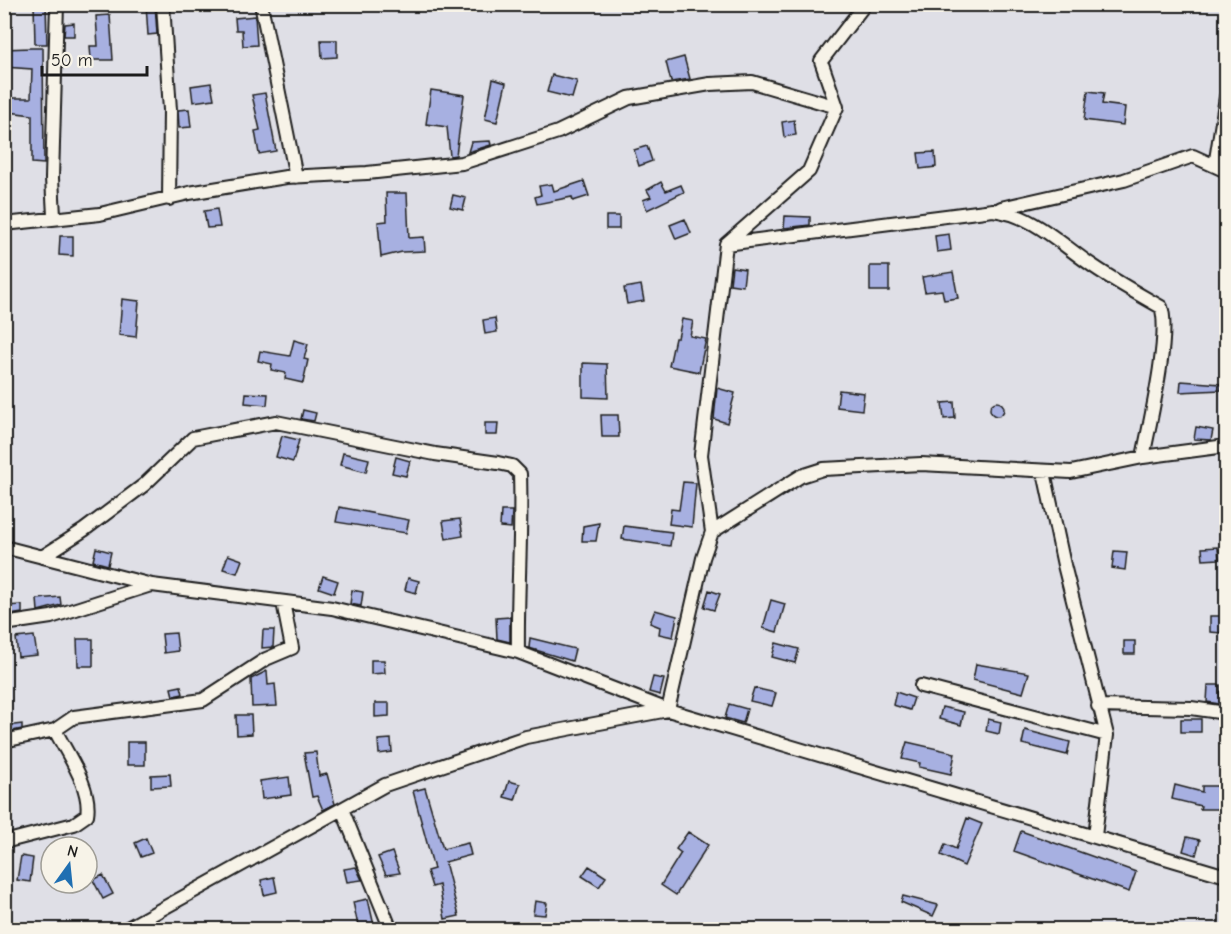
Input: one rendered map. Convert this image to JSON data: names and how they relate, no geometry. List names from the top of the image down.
{
  "scale_bar": "50 m",
  "north": "top"
}
